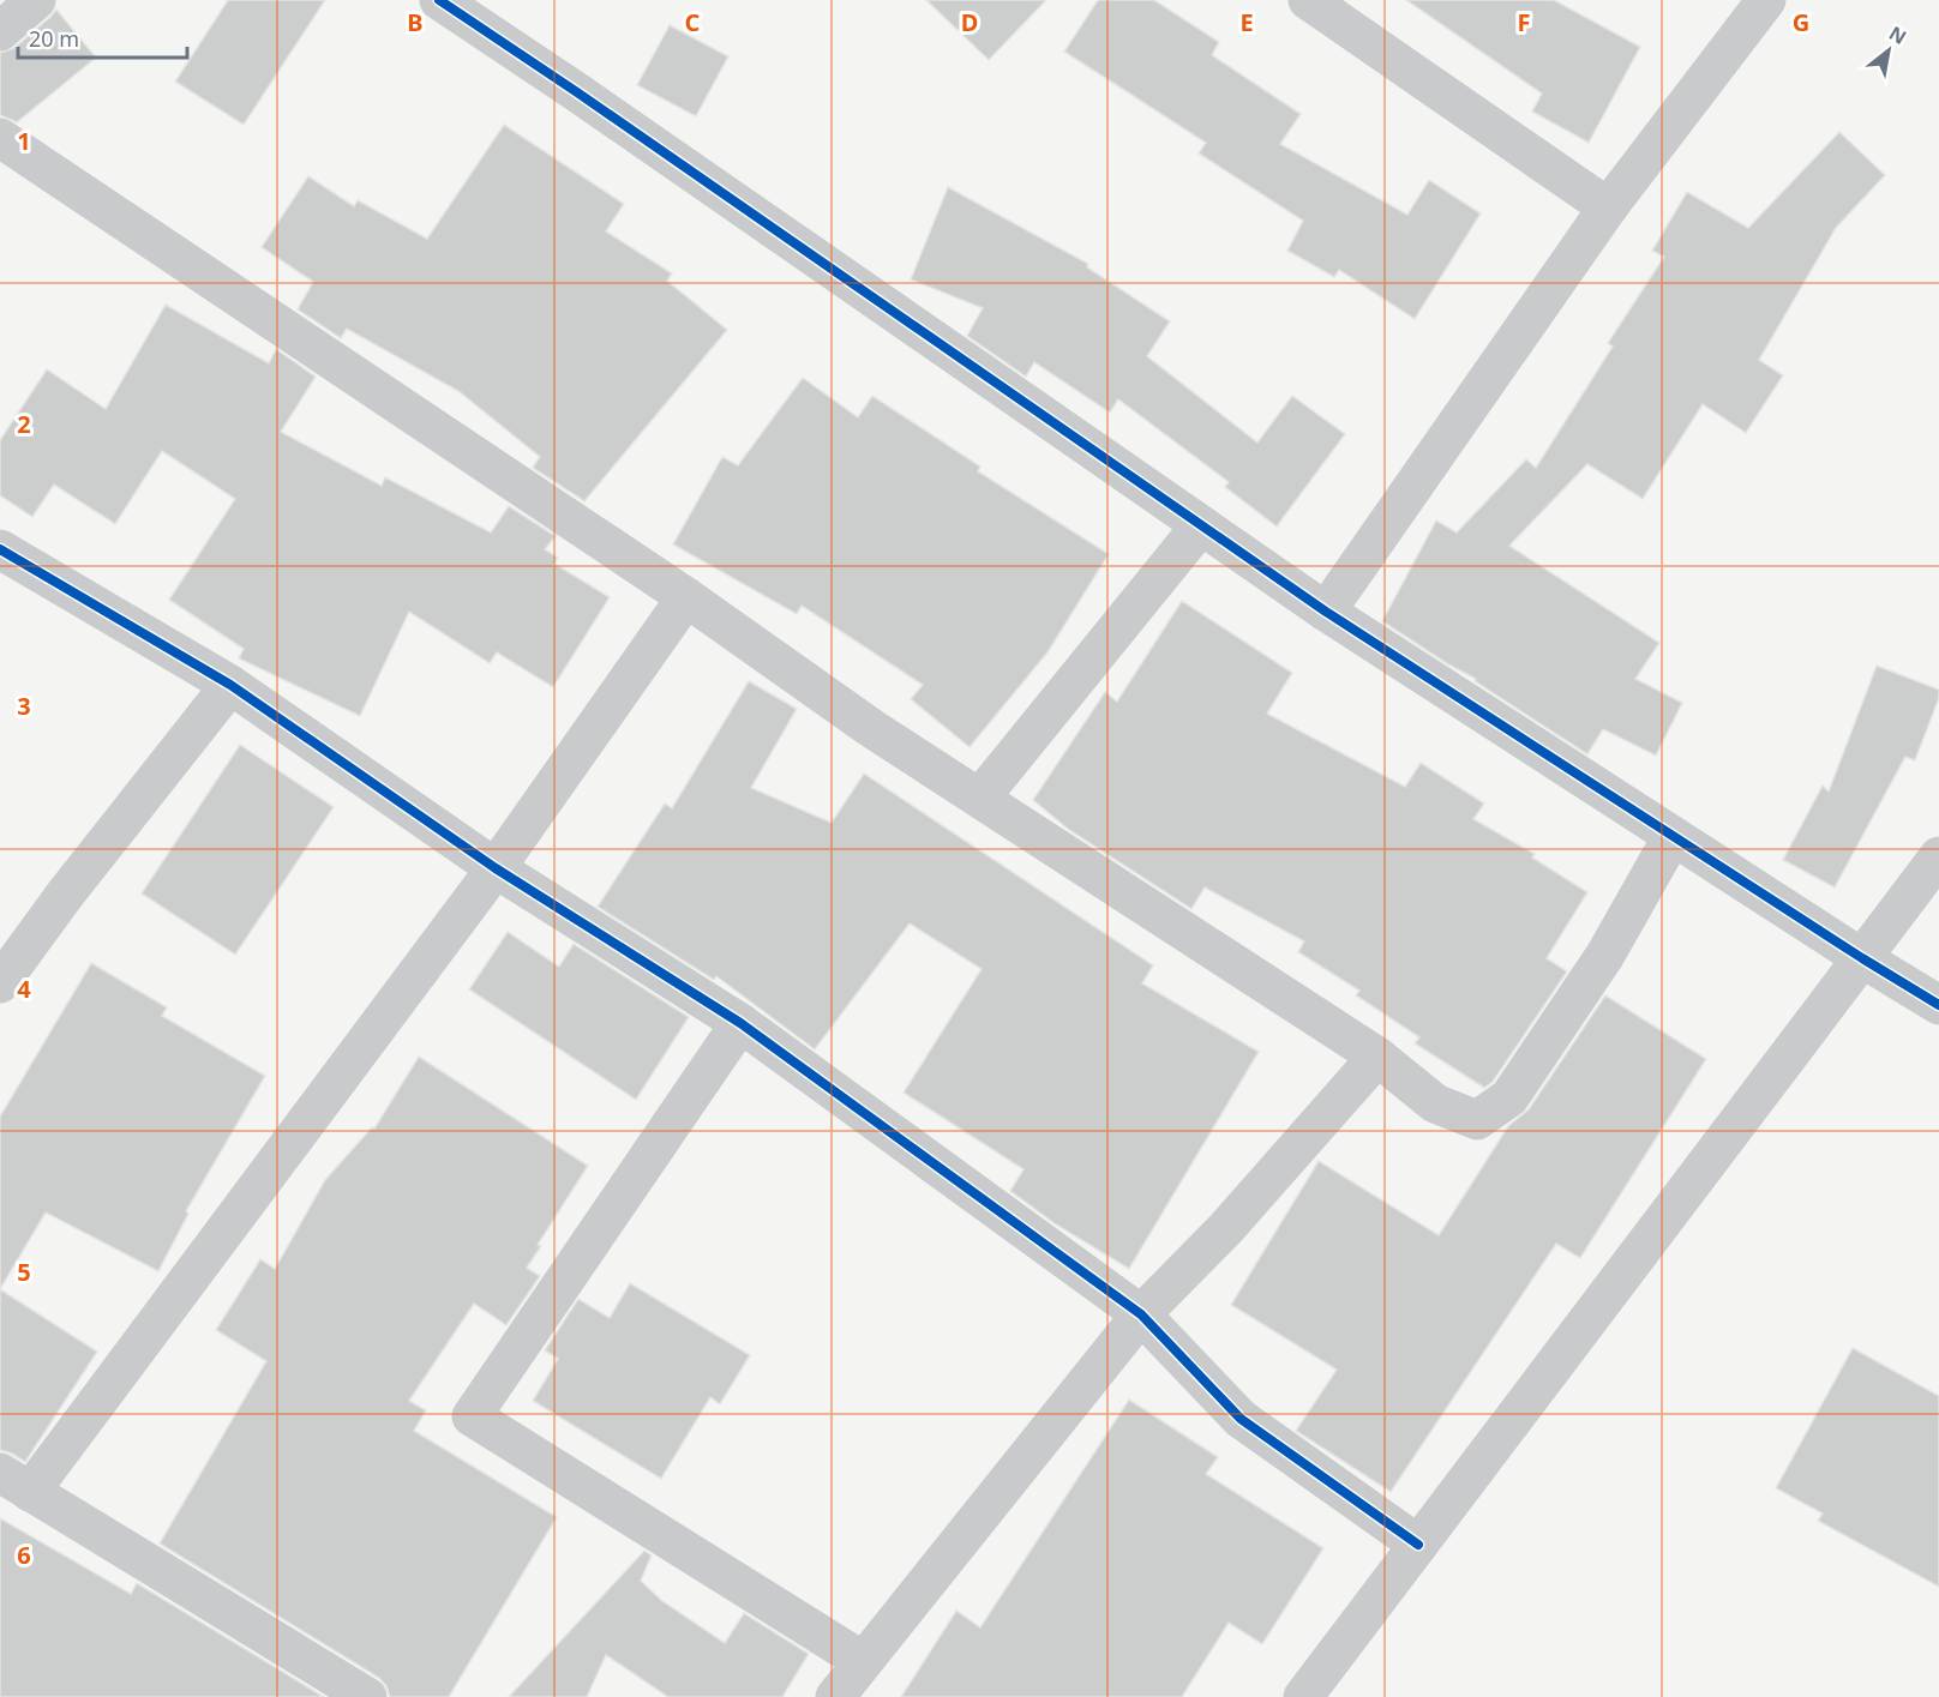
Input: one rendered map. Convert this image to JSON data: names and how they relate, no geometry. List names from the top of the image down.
{
  "scale_bar": "20 m",
  "north": "top right",
  "grid": {
    "columns": [
      "B",
      "C",
      "D",
      "E",
      "F",
      "G"
    ],
    "rows": [
      "1",
      "2",
      "3",
      "4",
      "5",
      "6"
    ]
  }
}
